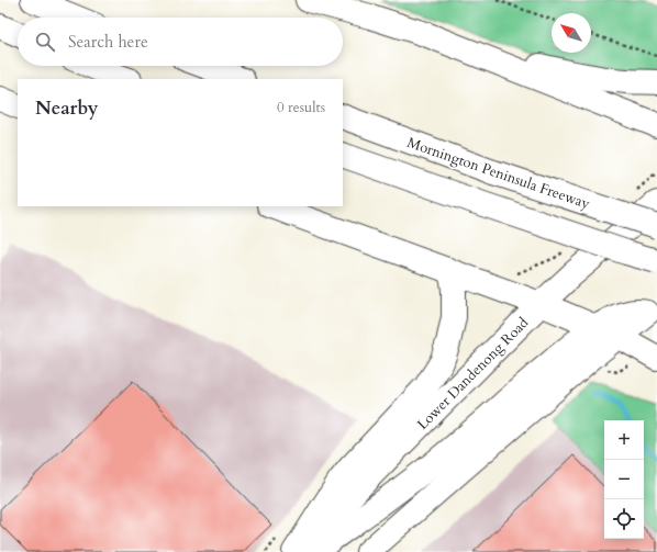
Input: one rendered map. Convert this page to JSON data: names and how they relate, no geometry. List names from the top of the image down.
{
  "streets": {
    "main road": ["Mornington Peninsula Freeway", "Lower Dandenong Road"]
  },
  "north": "top left",
  "page": {
    "search": "Search here",
    "heading": ["Nearby", "0 results"],
    "map_buttons": ["+", "−"]
  }
}
